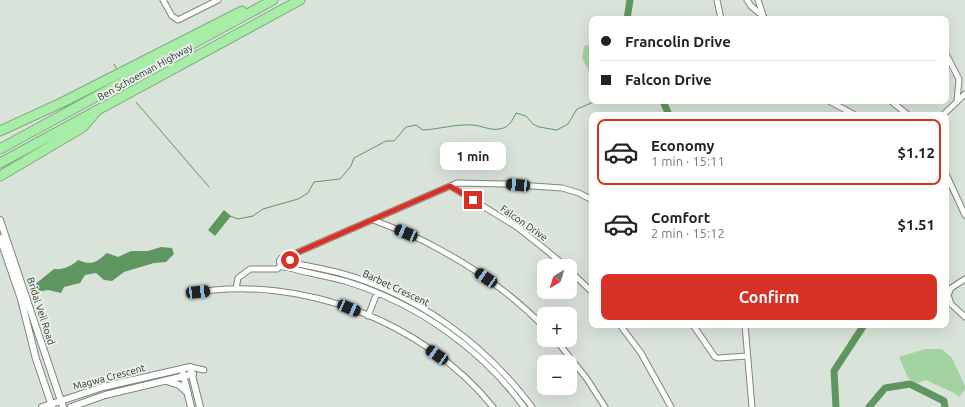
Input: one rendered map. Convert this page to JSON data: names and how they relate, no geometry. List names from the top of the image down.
{
  "streets": {
    "highway": ["Ben Schoeman Highway"],
    "street": [
      "Falcon Drive",
      "Barbet Crescent",
      "Bridal Veil Road",
      "Magwa Crescent"
    ]
  },
  "crossings": [
    ["Bridal Veil Road", "Magwa Crescent"]
  ],
  "north": "bottom left",
  "page": {
    "banner": ["Francolin Drive", "Falcon Drive"],
    "list": [
      {
        "name": "Economy",
        "note": "1 min · 15:11",
        "value": "$1.12"
      },
      {
        "name": "Comfort",
        "note": "2 min · 15:12",
        "value": "$1.51"
      }
    ],
    "bubble": "1 min",
    "map_buttons": ["+", "−"],
    "buttons": "Confirm"
  }
}
